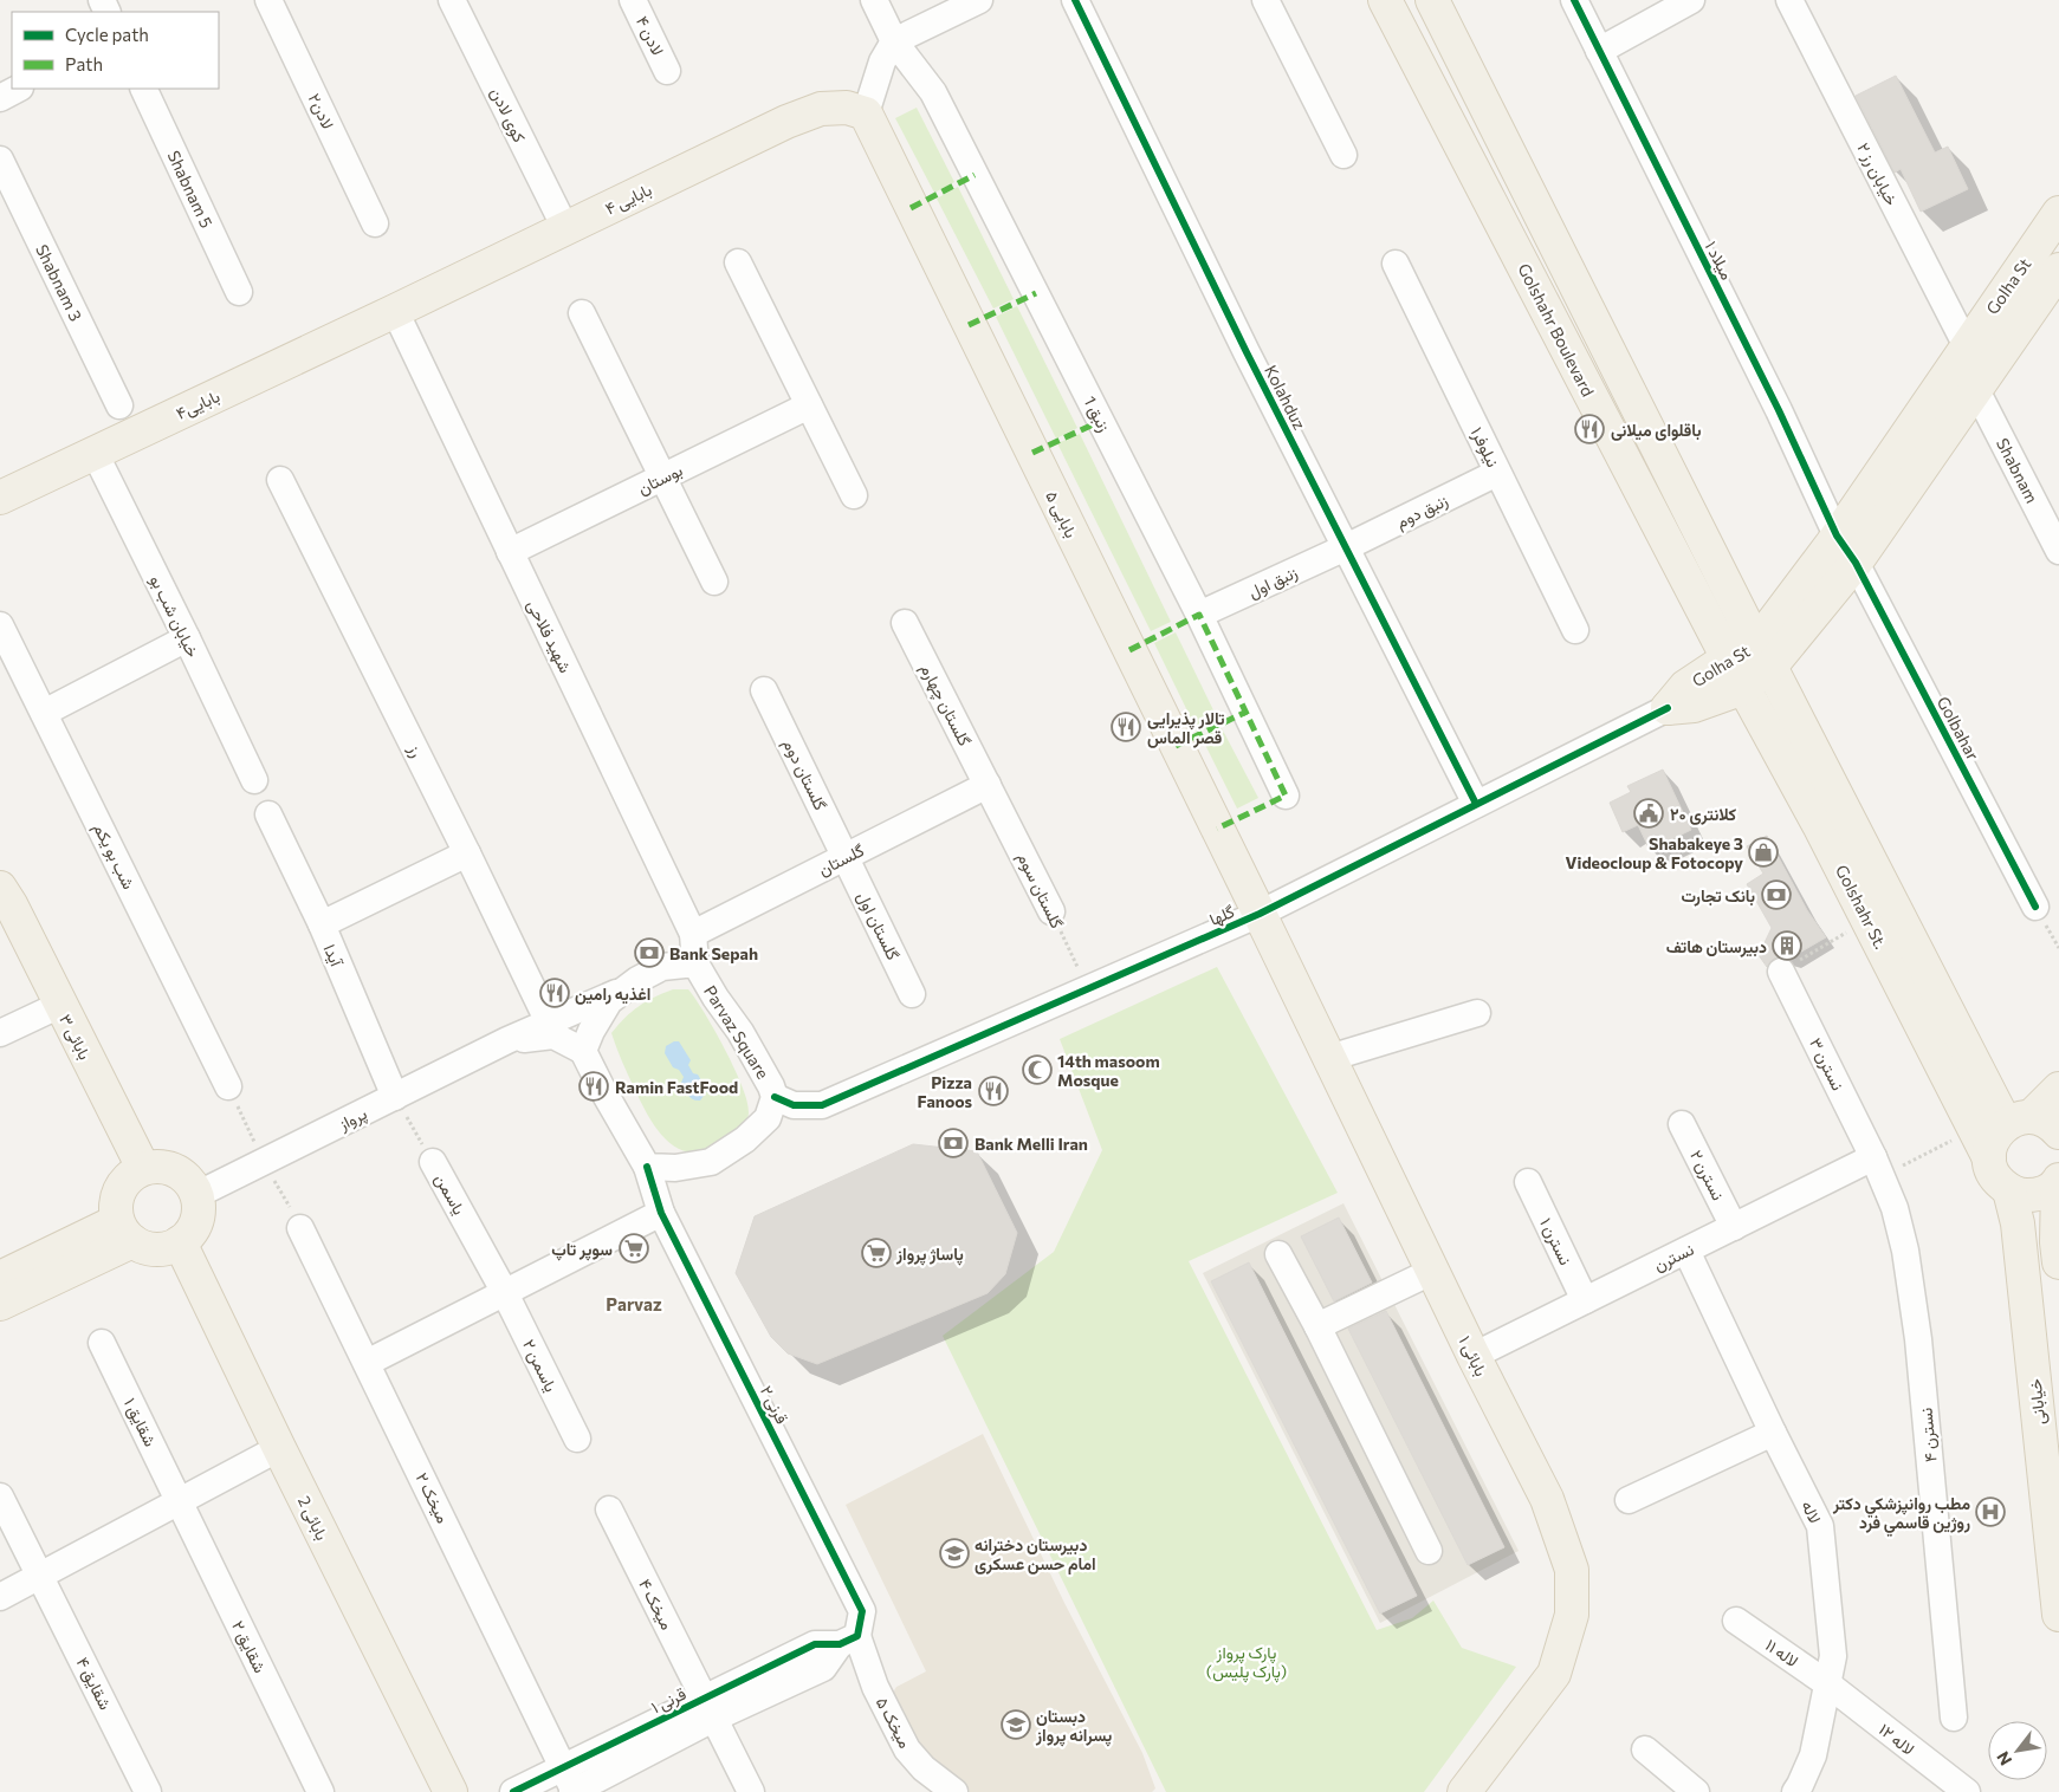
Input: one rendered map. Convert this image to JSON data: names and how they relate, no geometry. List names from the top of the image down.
{
  "streets": {
    "main road": [
      "بابایی ۴",
      "Golha St",
      "Golshahr Boulevard",
      "بابایی۴",
      "۵ بابایی",
      "Golshahr St.",
      "بابائی ۳",
      "بابائی ۱",
      "خیابانی",
      "بابائی 2"
    ],
    "street": [
      "لادن ۴",
      "لادن۲",
      "کوی لادن",
      "خیابان رز ۲",
      "Shabnam 5",
      "میلاد ۱",
      "Shabnam 3",
      "Kolahduz",
      "زنبق 1",
      "نیلوفر۱",
      "Shabnam",
      "بوستان",
      "زنبق دوم",
      "زنبق اول",
      "خیابان شب بو",
      "شهید فلاحی",
      "گلستان چهارم",
      "Golbahar",
      "رز",
      "گلستان دوم",
      "شب بو یکم",
      "گلستان",
      "گلستان سوم",
      "گلها",
      "گلستان اول",
      "آیدا",
      "Parvaz Square",
      "نسترن ٣",
      "پرواز",
      "نسترن ٢",
      "یاسمن",
      "نسترن ١",
      "نسترن",
      "یاسمن ۲",
      "قرنی ۲",
      "شقایق ۱",
      "نسترن ۴",
      "میخک ۲",
      "لاله",
      "میخک ۴",
      "شقایق ۲",
      "لاله ۱۱",
      "شقایق ۴",
      "میخک ۵",
      "لاله ۱۲"
    ],
    "cycle path": ["قرنی ۱"]
  },
  "crossings": [
    ["کوی لادن", "بابایی ۴"],
    ["خیابان رز ۲", "Golha St"],
    ["بابایی ۴", "بابایی۴"],
    ["بابایی ۴", "۵ بابایی"],
    ["بابایی ۴", "شهید فلاحی"],
    ["میلاد ۱", "Golha St"],
    ["میلاد ۱", "Golbahar"],
    ["Golha St", "Golshahr Boulevard"],
    ["Golha St", "Shabnam"],
    ["Golha St", "Golbahar"],
    ["Golha St", "Golshahr St."],
    ["Golha St", "گلها"],
    ["Golshahr Boulevard", "Golshahr St."],
    ["Kolahduz", "زنبق دوم"],
    ["Kolahduz", "زنبق اول"],
    ["Kolahduz", "گلها"],
    ["بابایی۴", "خیابان شب بو"],
    ["بابایی۴", "شهید فلاحی"],
    ["زنبق 1", "زنبق اول"],
    ["نیلوفر۱", "زنبق دوم"],
    ["بوستان", "شهید فلاحی"],
    ["زنبق دوم", "زنبق اول"],
    ["۵ بابایی", "گلها"],
    ["۵ بابایی", "بابائی ۱"],
    ["شهید فلاحی", "گلستان"],
    ["شهید فلاحی", "گلها"],
    ["شهید فلاحی", "Parvaz Square"],
    ["شهید فلاحی", "پرواز"],
    ["شهید فلاحی", "قرنی ۲"],
    ["گلستان چهارم", "گلستان"],
    ["گلستان چهارم", "گلستان سوم"],
    ["رز", "پرواز"],
    ["گلستان دوم", "گلستان"],
    ["گلستان دوم", "گلستان اول"],
    ["گلستان", "گلستان سوم"],
    ["گلستان", "گلستان اول"],
    ["گلستان سوم", "گلها"],
    ["گلها", "Parvaz Square"],
    ["گلها", "پرواز"],
    ["گلها", "بابائی ۱"],
    ["گلها", "قرنی ۲"],
    ["آیدا", "پرواز"],
    ["آیدا", "یاسمن"],
    ["Parvaz Square", "پرواز"],
    ["Parvaz Square", "قرنی ۲"],
    ["بابائی ۳", "پرواز"],
    ["بابائی ۳", "بابائی 2"],
    ["نسترن ٣", "نسترن"],
    ["نسترن ٣", "نسترن ۴"],
    ["پرواز", "یاسمن"],
    ["پرواز", "قرنی ۲"],
    ["پرواز", "بابائی 2"],
    ["نسترن ٢", "نسترن"],
    ["یاسمن", "یاسمن ۲"],
    ["نسترن ١", "نسترن"],
    ["نسترن", "بابائی ۱"],
    ["نسترن", "نسترن ۴"],
    ["نسترن", "لاله"],
    ["قرنی ۲", "میخک ۵"],
    ["شقایق ۱", "شقایق ۲"],
    ["لاله", "لاله ۱۱"],
    ["لاله", "لاله ۱۲"],
    ["لاله ۱۱", "لاله ۱۲"]
  ],
  "districts": ["Parvaz"],
  "parks": ["پارک پرواز (پارک پلیس)"],
  "places": {
    "restaurant": [
      "باقلوای میلانی",
      "تالار پذیرایی قصر الماس",
      "اغذیه رامین",
      "Ramin FastFood",
      "Pizza Fanoos"
    ],
    "public building": ["کلانتری ۲۰"],
    "shop": ["Shabakeye 3 Videocloup & Fotocopy"],
    "bank": ["بانک تجارت", "Bank Sepah", "Bank Melli Iran"],
    "building": ["دبیرستان هاتف"],
    "mosque": ["14th masoom Mosque"],
    "supermarket": ["سوپر تاپ", "پاساژ پرواز"],
    "hospital": ["مطب روانپزشكي دكتر روژين قاسمي فرد"],
    "school or university": ["دبیرستان دخترانه امام حسن عسکری", "دبستان پسرانه پرواز"]
  },
  "legend": ["Cycle path", "Path"],
  "north": "bottom left"
}
